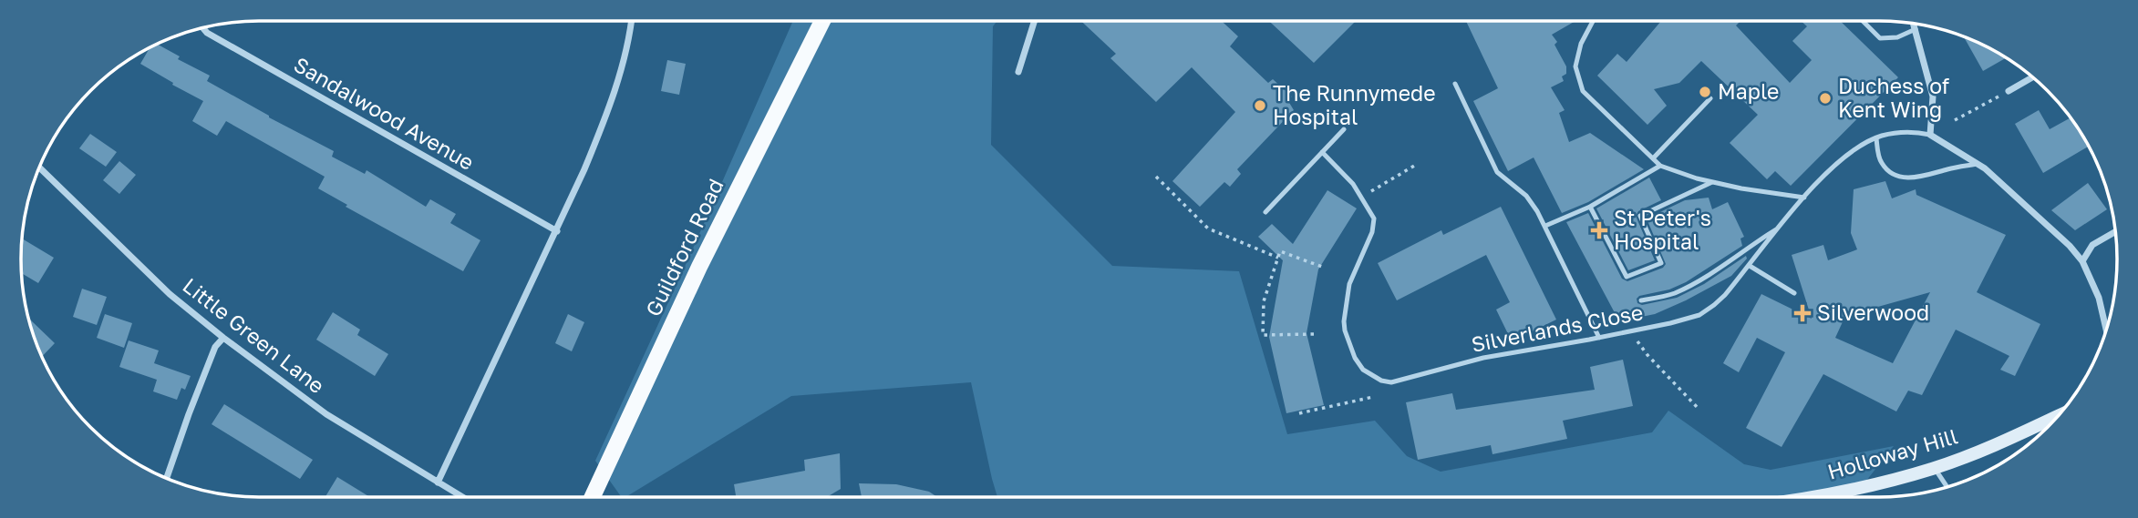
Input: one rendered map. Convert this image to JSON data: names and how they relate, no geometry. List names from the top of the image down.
{
  "streets": {
    "main road": ["Guildford Road", "Holloway Hill"],
    "street": ["Sandalwood Avenue", "Little Green Lane"],
    "lane": ["Silverlands Close"]
  },
  "places": {
    "other": ["Maple", "Duchess of Kent Wing", "The Runnymede Hospital"],
    "health": ["St Peter's Hospital", "Silverwood"]
  }
}
